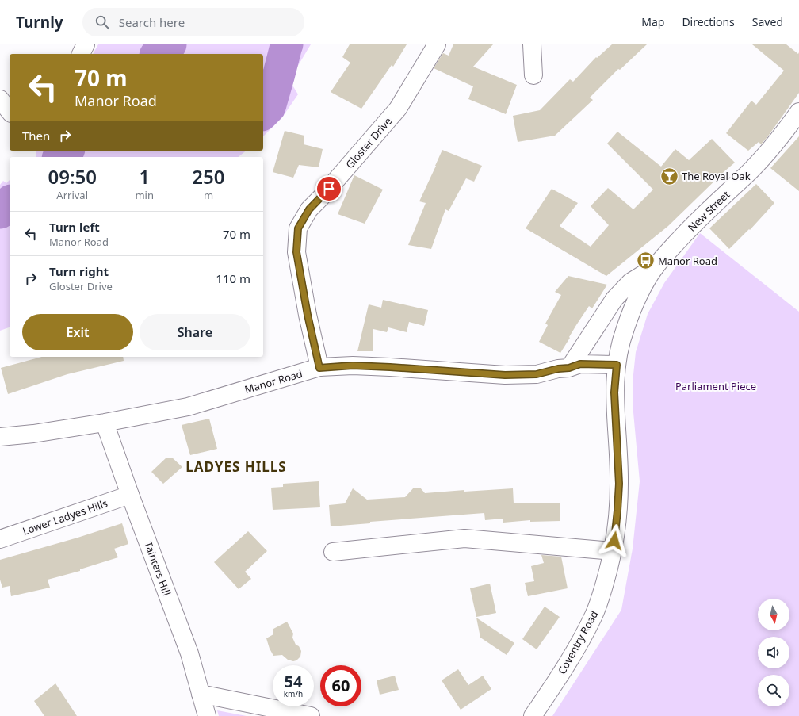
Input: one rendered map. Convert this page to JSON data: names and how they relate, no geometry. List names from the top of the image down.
{
  "streets": {
    "street": [
      "Gloster Drive",
      "New Street",
      "Manor Road",
      "Lower Ladyes Hills",
      "Tainters Hill",
      "Coventry Road"
    ]
  },
  "crossings": [
    ["Gloster Drive", "Manor Road"],
    ["New Street", "Coventry Road"],
    ["Manor Road", "Tainters Hill"],
    ["Manor Road", "Coventry Road"],
    ["Lower Ladyes Hills", "Tainters Hill"]
  ],
  "districts": ["LADYES HILLS"],
  "parks": ["Parliament Piece"],
  "places": {
    "bar": ["The Royal Oak"],
    "bus stop": ["Manor Road"]
  },
  "north": "bottom",
  "page": {
    "header": "Turnly",
    "search": "Search here",
    "nav": ["Map", "Directions", "Saved"],
    "turn": ["70 m", "Manor Road"],
    "then": "Then",
    "eta": [
      "09:50",
      "Arrival",
      "1",
      "min",
      "250",
      "m"
    ],
    "list": [
      {
        "name": "Turn left",
        "note": "Manor Road",
        "value": "70 m"
      },
      {
        "name": "Turn right",
        "note": "Gloster Drive",
        "value": "110 m"
      }
    ],
    "buttons": ["Exit", "Share"],
    "speed": "54 km/h",
    "limit": "60"
  }
}
